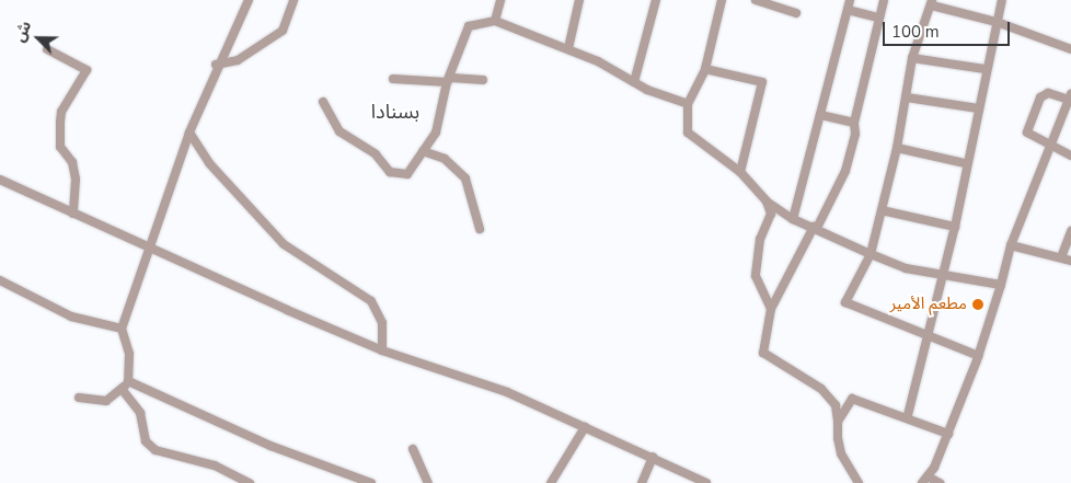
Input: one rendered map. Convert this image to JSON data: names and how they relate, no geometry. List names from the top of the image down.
{
  "districts": ["بسنادا"],
  "places": ["مطعم الأمير"],
  "scale_bar": "100 m",
  "north": "top left"
}
